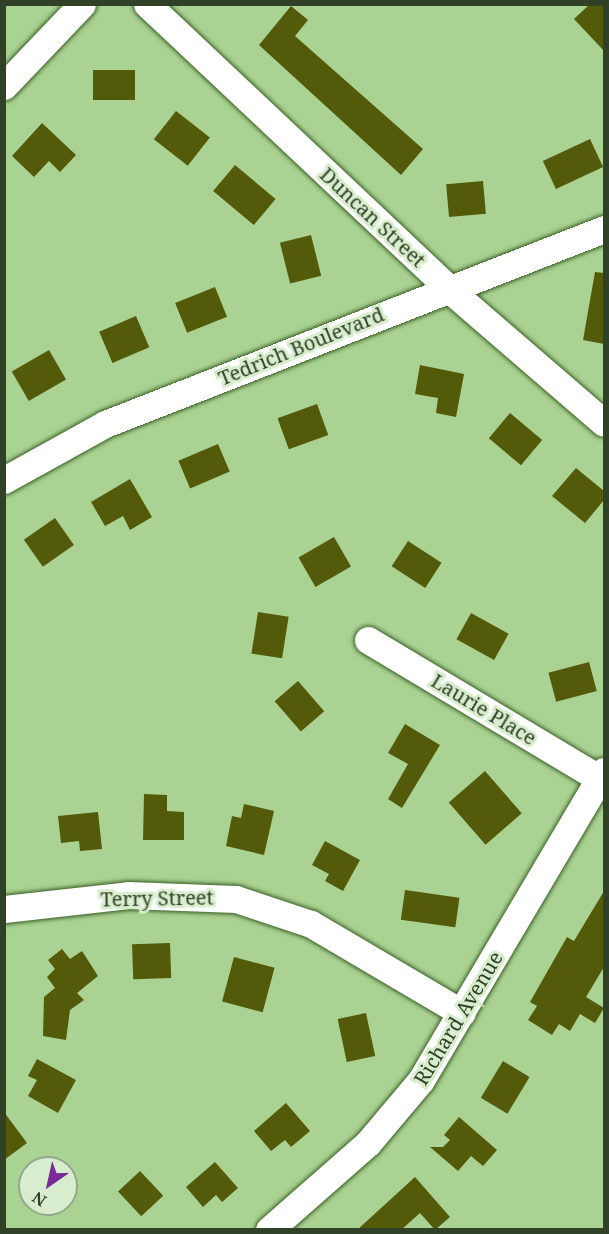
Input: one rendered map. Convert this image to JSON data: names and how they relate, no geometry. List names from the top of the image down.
{
  "streets": {
    "street": [
      "Duncan Street",
      "Tedrich Boulevard",
      "Laurie Place",
      "Terry Street",
      "Richard Avenue"
    ]
  },
  "crossings": [
    ["Duncan Street", "Tedrich Boulevard"],
    ["Laurie Place", "Richard Avenue"],
    ["Terry Street", "Richard Avenue"]
  ],
  "north": "bottom left"
}
